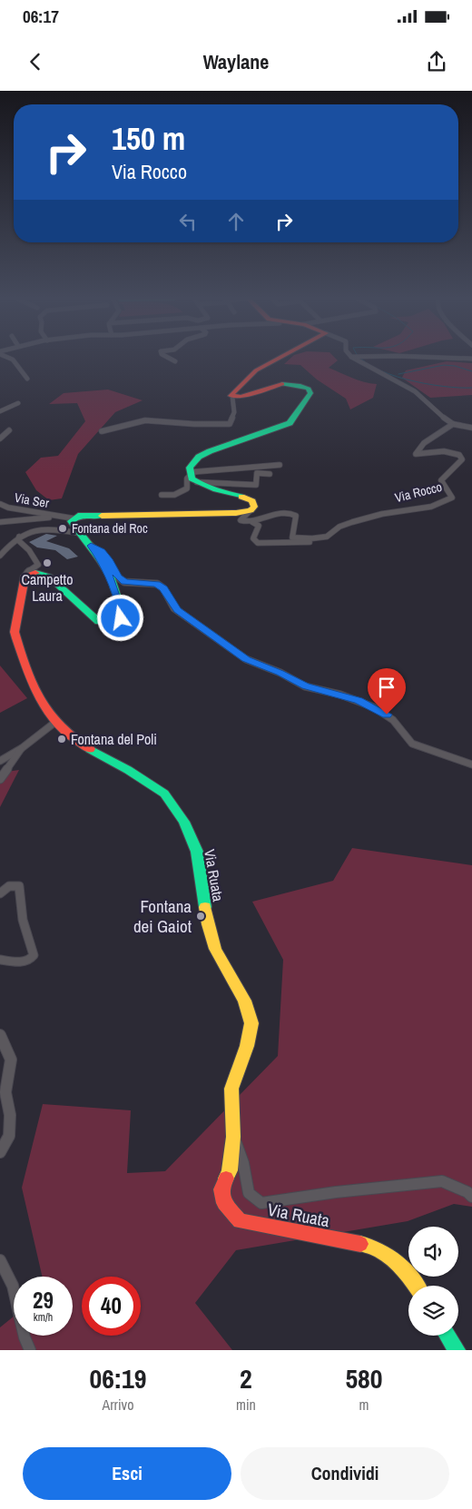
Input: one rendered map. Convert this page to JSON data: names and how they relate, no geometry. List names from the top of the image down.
{
  "streets": {
    "street": ["Via Rocco", "Via Ser", "Via Ruata"]
  },
  "places": [
    "Fontana del Roc",
    "Campetto Laura",
    "Fontana del Poli",
    "Fontana dei Gaiot"
  ],
  "page": {
    "status": "06:17",
    "header": "Waylane",
    "turn": ["150 m", "Via Rocco"],
    "speed": "29 km/h",
    "limit": "40",
    "eta": [
      "06:19",
      "Arrivo",
      "2",
      "min",
      "580",
      "m"
    ],
    "buttons": ["Esci", "Condividi"]
  }
}
